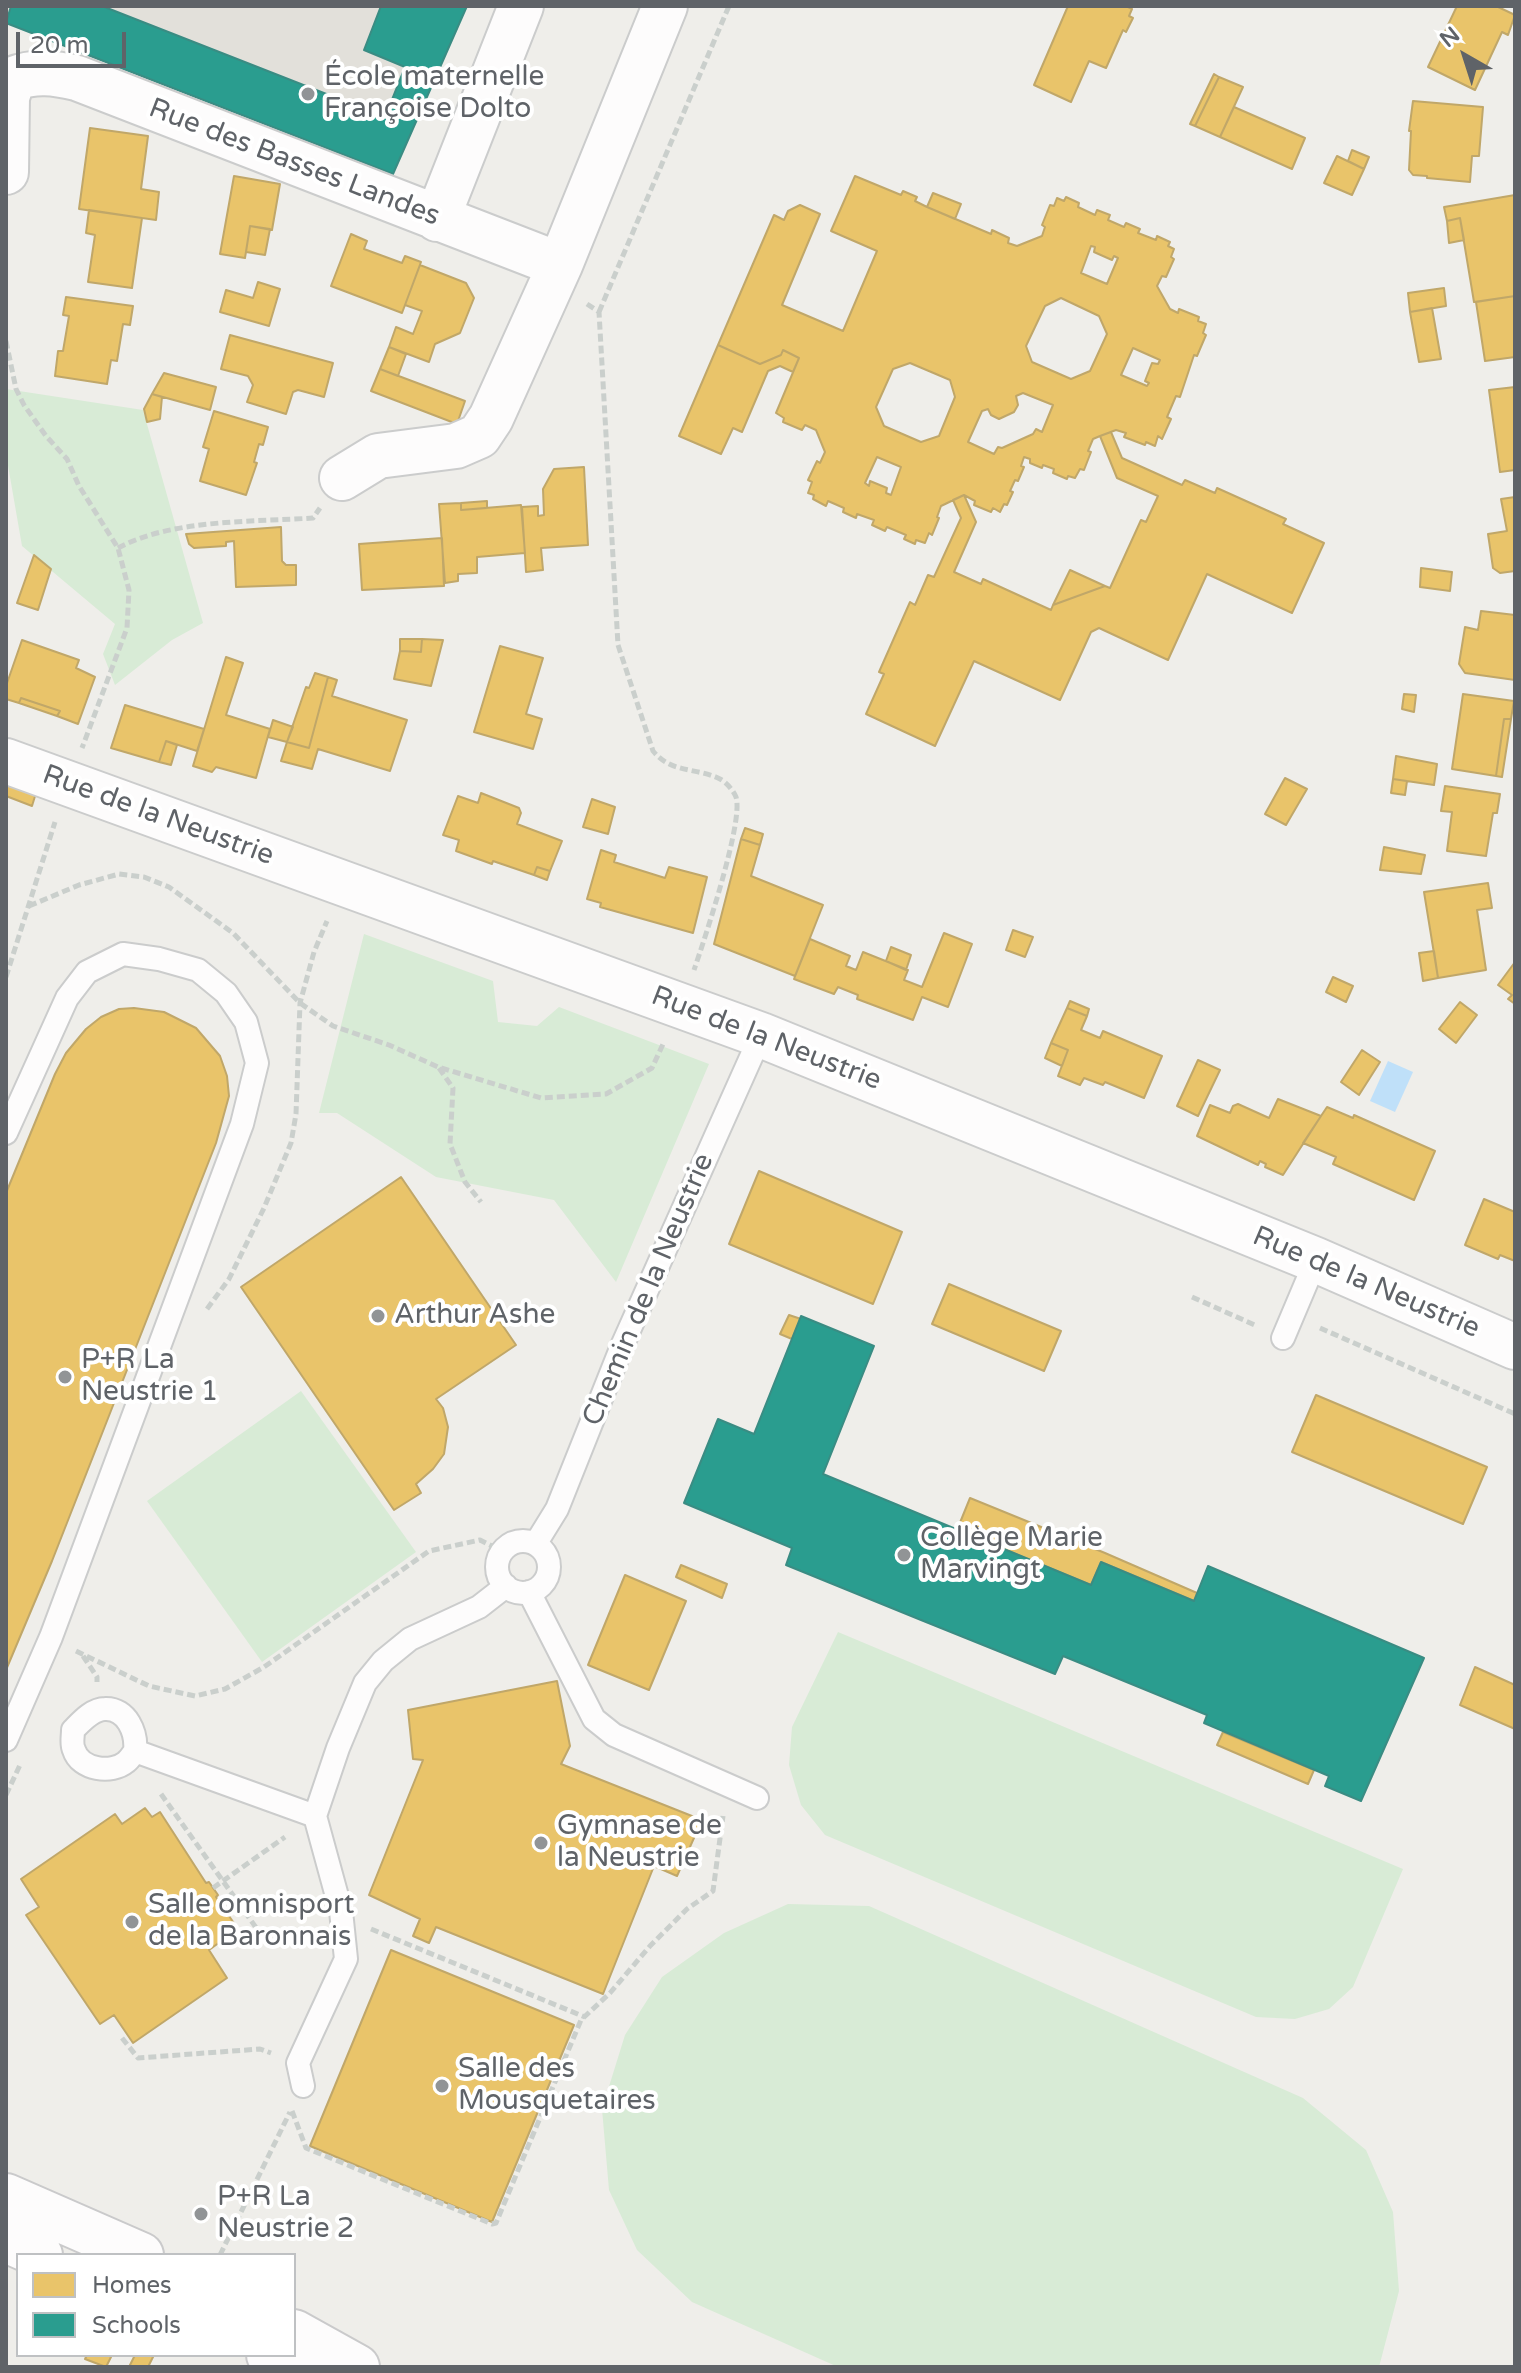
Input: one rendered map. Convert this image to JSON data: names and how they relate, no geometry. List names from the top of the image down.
{
  "streets": {
    "street": ["Rue des Basses Landes", "Rue de la Neustrie"],
    "lane": ["Chemin de la Neustrie"]
  },
  "crossings": [
    ["Rue de la Neustrie", "Chemin de la Neustrie"]
  ],
  "places": [
    "École maternelle Françoise Dolto",
    "Arthur Ashe",
    "P+R La Neustrie 1",
    "Collège Marie Marvingt",
    "Gymnase de la Neustrie",
    "Salle omnisport de la Baronnais",
    "Salle des Mousquetaires",
    "P+R La Neustrie 2"
  ],
  "legend": ["Homes", "Schools"],
  "scale_bar": "20 m",
  "north": "top left"
}
